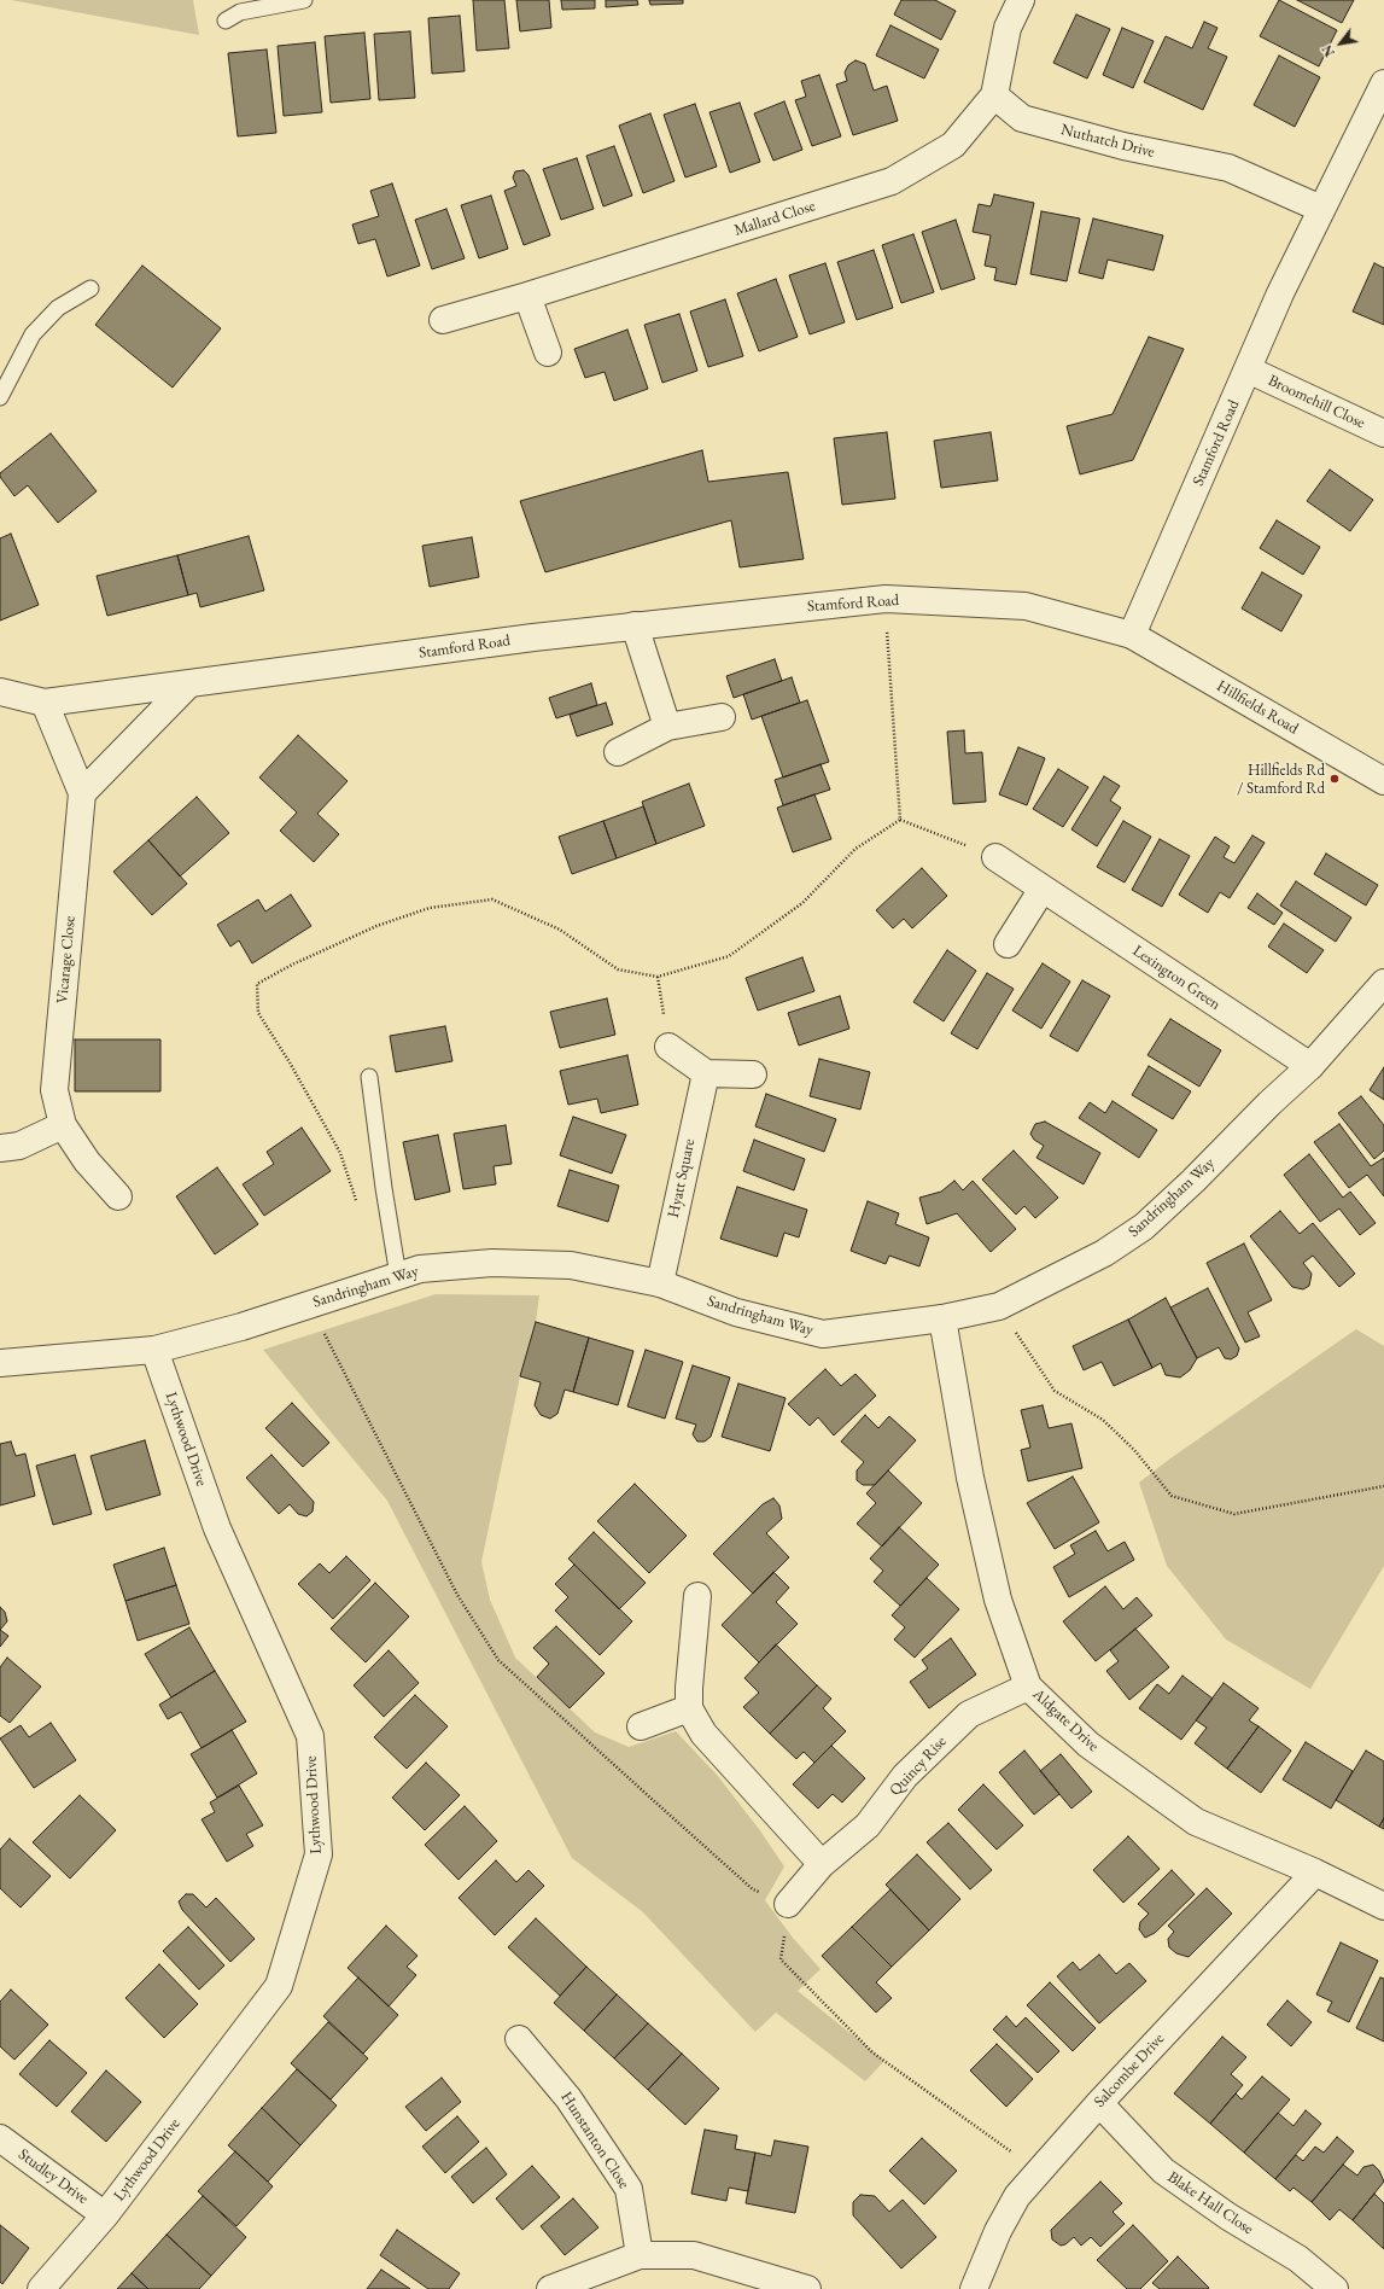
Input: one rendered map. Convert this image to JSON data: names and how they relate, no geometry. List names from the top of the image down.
{
  "streets": {
    "street": [
      "Nuthatch Drive",
      "Mallard Close",
      "Broomehill Close",
      "Stamford Road",
      "Hillfields Road",
      "Vicarage Close",
      "Lexington Green",
      "Hyatt Square",
      "Sandringham Way",
      "Lythwood Drive",
      "Aldgate Drive",
      "Quincy Rise",
      "Salcombe Drive",
      "Hunstanton Close",
      "Studley Drive",
      "Blake Hall Close"
    ]
  },
  "crossings": [
    ["Nuthatch Drive", "Mallard Close"],
    ["Nuthatch Drive", "Stamford Road"],
    ["Broomehill Close", "Stamford Road"],
    ["Stamford Road", "Hillfields Road"],
    ["Lexington Green", "Sandringham Way"],
    ["Hyatt Square", "Sandringham Way"],
    ["Sandringham Way", "Lythwood Drive"],
    ["Sandringham Way", "Aldgate Drive"],
    ["Lythwood Drive", "Studley Drive"],
    ["Aldgate Drive", "Quincy Rise"],
    ["Aldgate Drive", "Salcombe Drive"],
    ["Salcombe Drive", "Blake Hall Close"]
  ],
  "places": ["Hillfields Rd / Stamford Rd"],
  "north": "bottom left"
}
